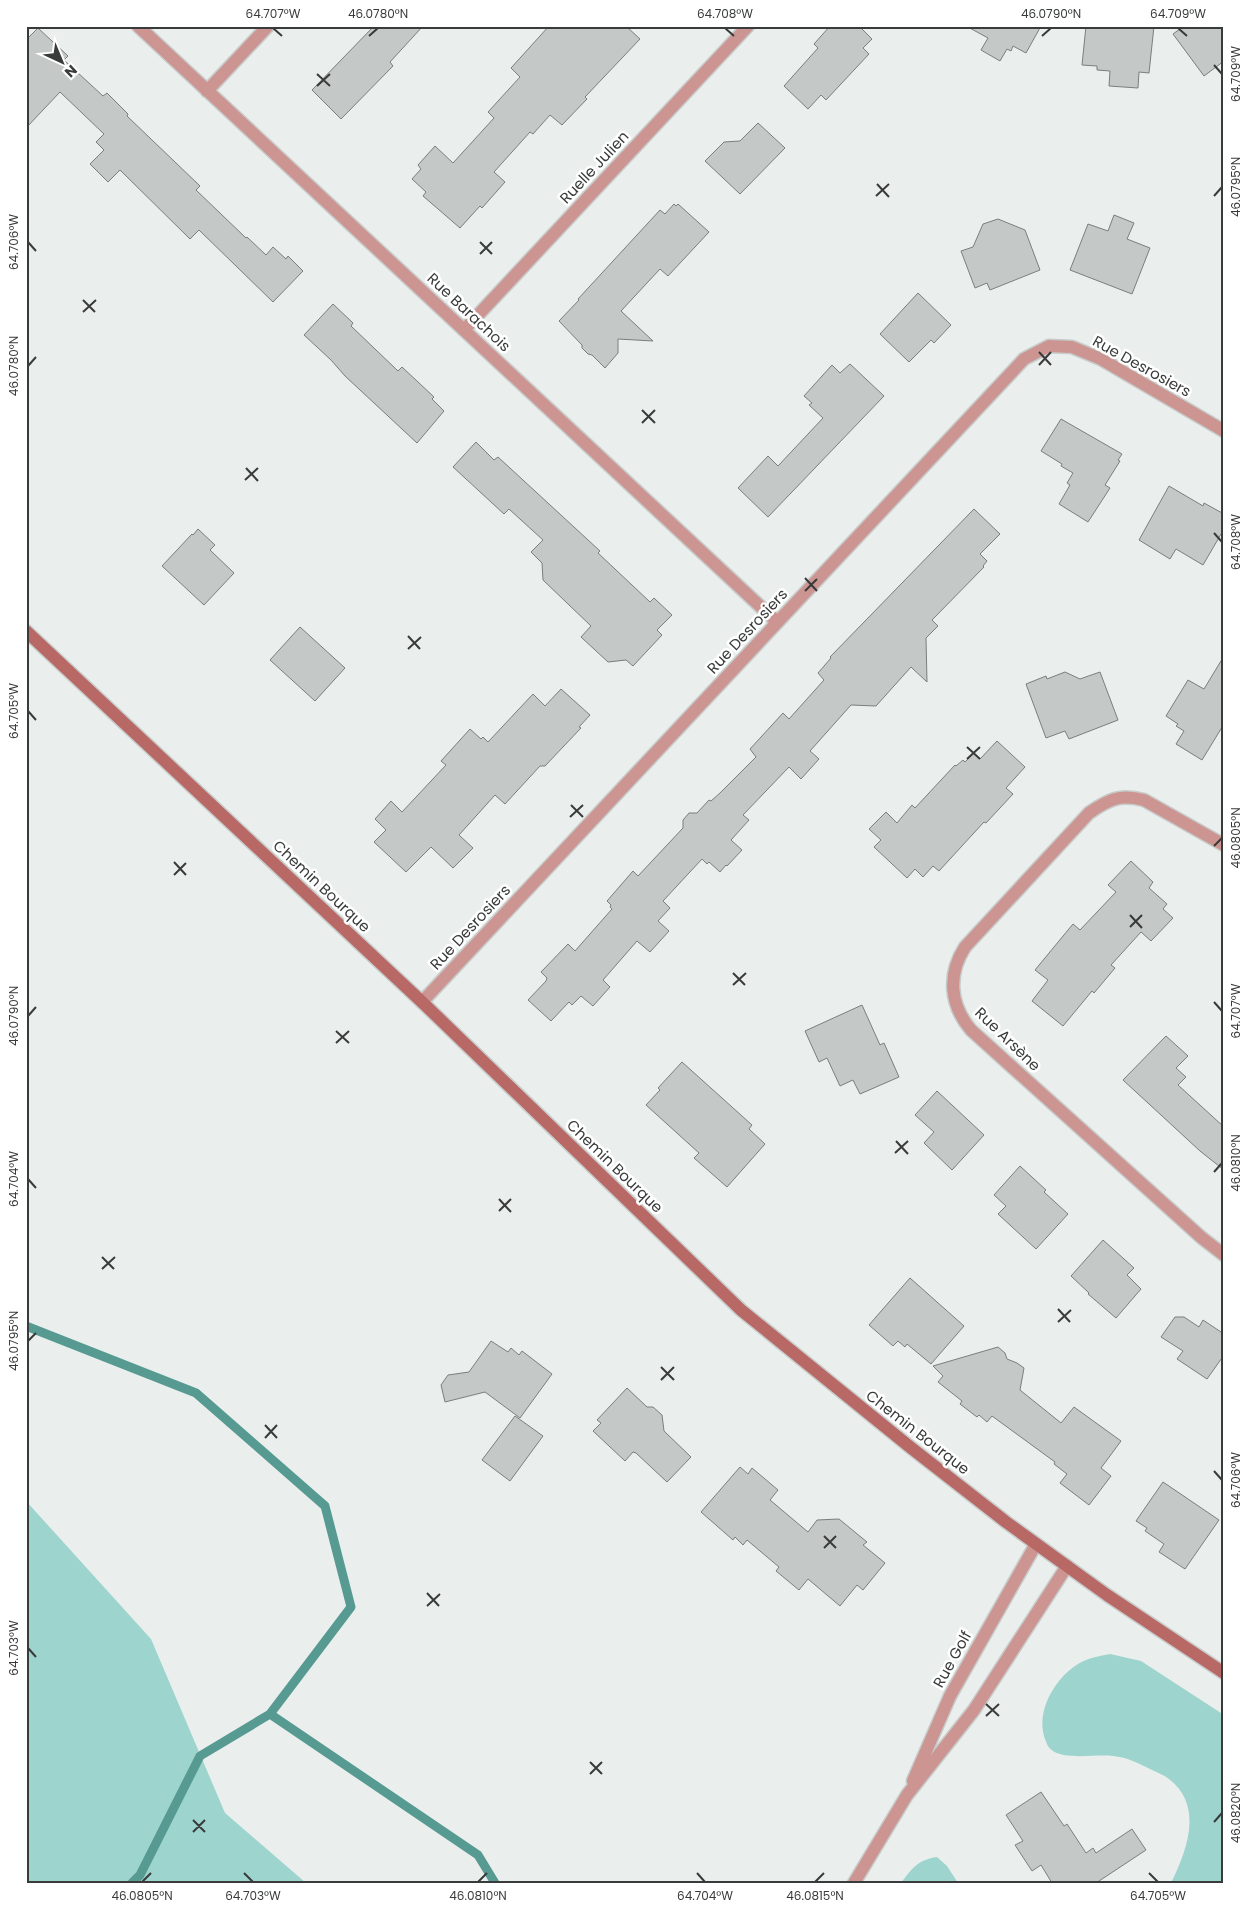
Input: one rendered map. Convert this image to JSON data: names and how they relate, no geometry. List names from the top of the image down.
{
  "streets": {
    "street": [
      "Ruelle Julien",
      "Rue Barachois",
      "Rue Desrosiers",
      "Chemin Bourque",
      "Rue Arsène",
      "Rue Golf"
    ]
  },
  "crossings": [
    ["Ruelle Julien", "Rue Barachois"],
    ["Rue Barachois", "Rue Desrosiers"],
    ["Rue Desrosiers", "Chemin Bourque"],
    ["Chemin Bourque", "Rue Golf"]
  ],
  "north": "bottom right",
  "coordinates": [
    "64.707°W",
    "46.0780°N",
    "64.708°W",
    "46.0790°N",
    "64.709°W",
    "46.0795°N",
    "64.706°W",
    "64.705°W",
    "46.0805°N",
    "46.0810°N",
    "64.704°W",
    "64.703°W",
    "46.0820°N",
    "46.0815°N"
  ]
}
